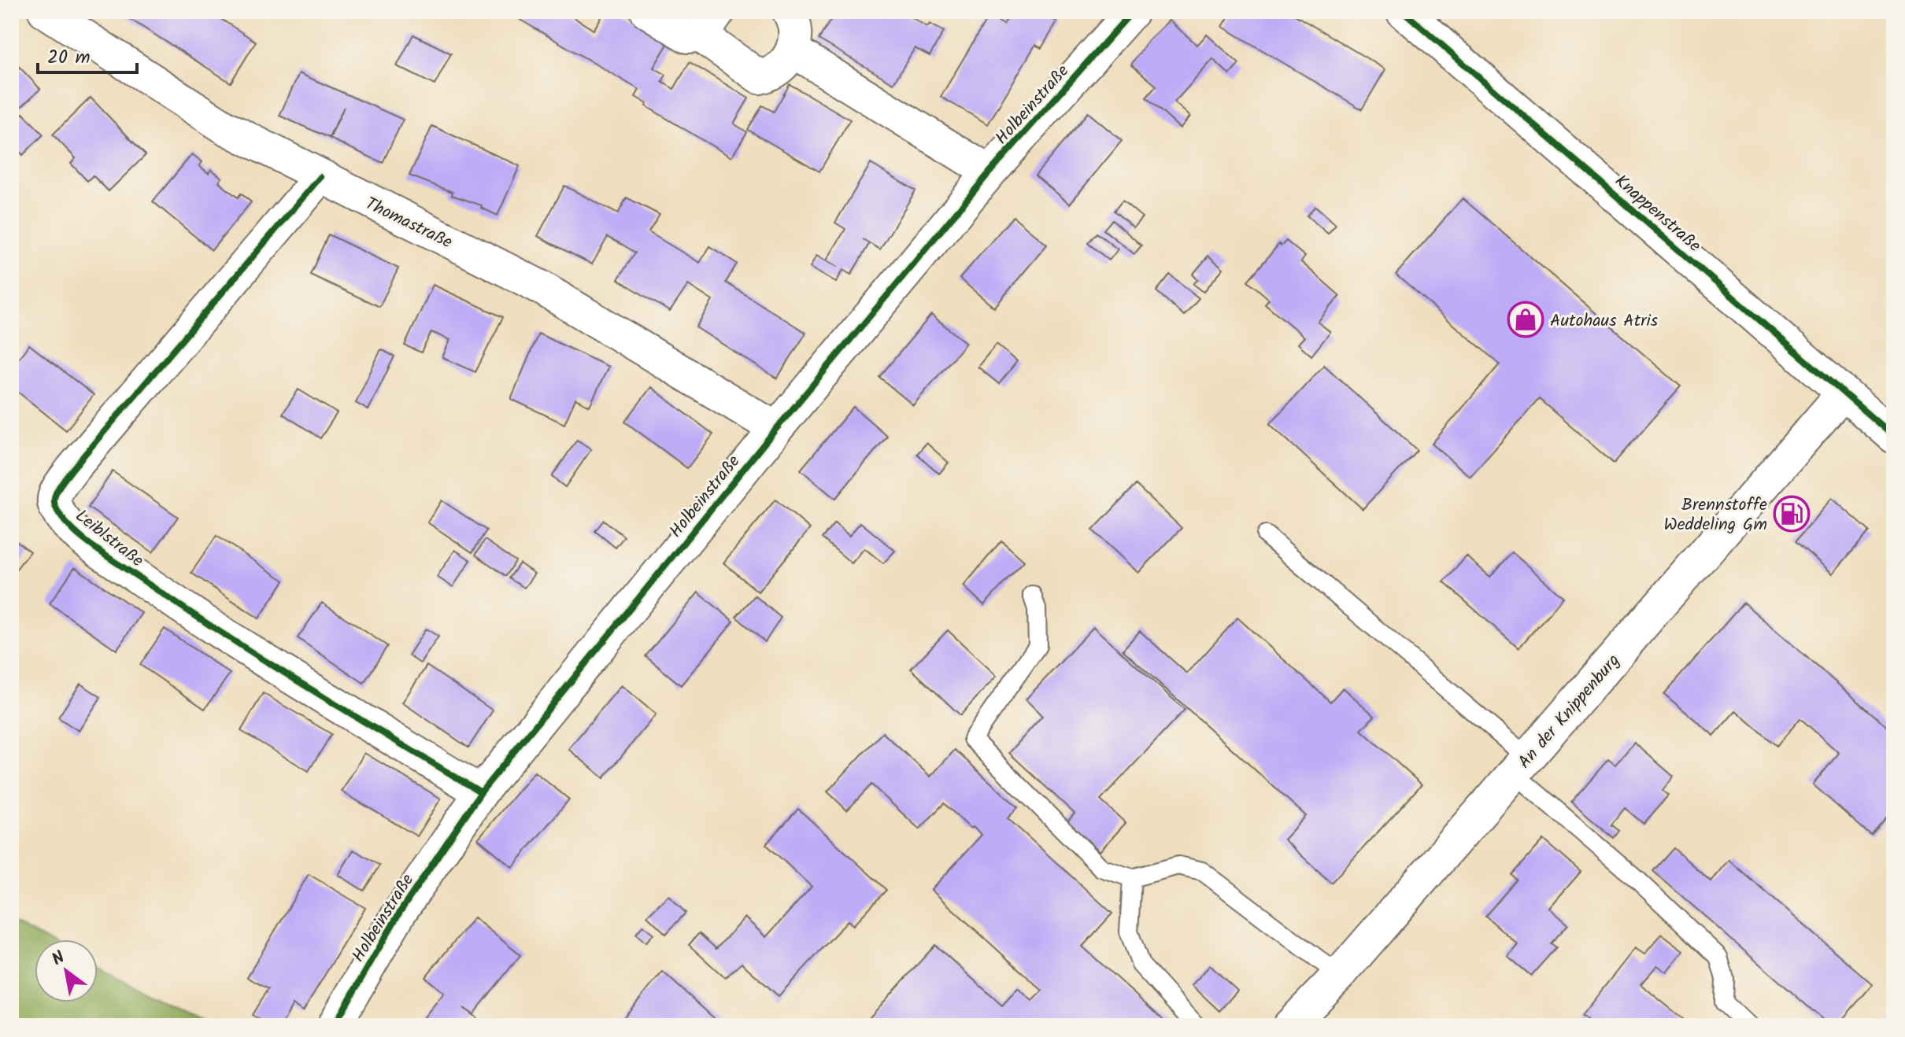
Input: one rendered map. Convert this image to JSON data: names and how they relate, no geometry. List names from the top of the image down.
{
  "streets": {
    "street": [
      "Holbeinstraße",
      "Knappenstraße",
      "Thomastraße",
      "Leiblstraße",
      "An der Knippenburg"
    ]
  },
  "crossings": [
    ["Holbeinstraße", "Thomastraße"],
    ["Holbeinstraße", "Leiblstraße"],
    ["Knappenstraße", "An der Knippenburg"],
    ["Thomastraße", "Leiblstraße"]
  ],
  "places": {
    "shop": ["Autohaus Atris"],
    "fuel station": ["Brennstoffe Weddeling Gm"]
  },
  "scale_bar": "20 m",
  "north": "top left"
}
